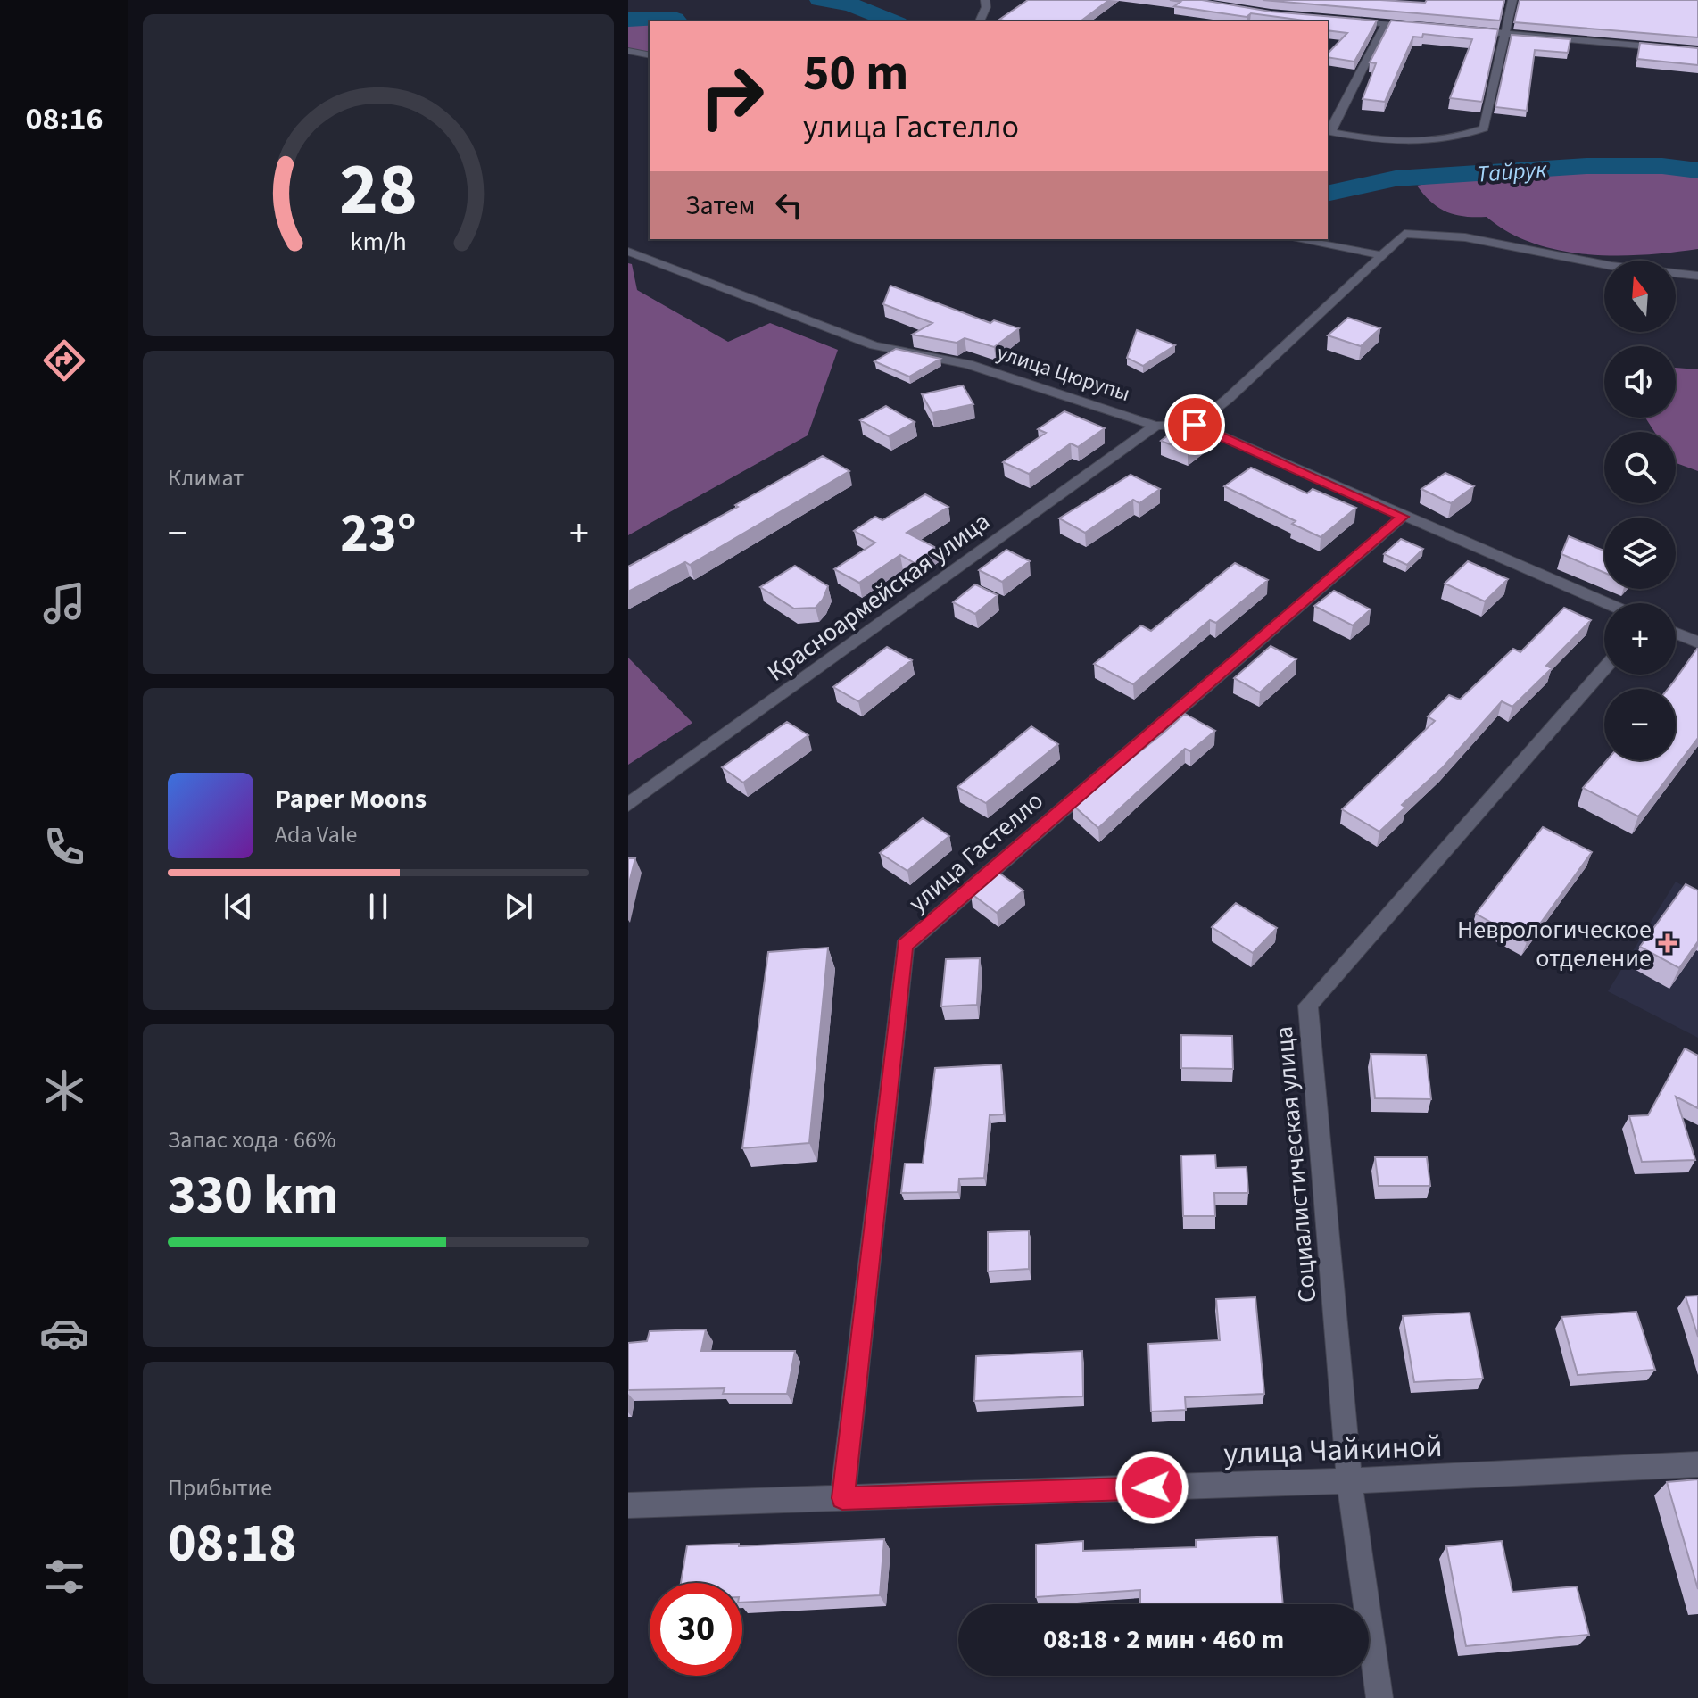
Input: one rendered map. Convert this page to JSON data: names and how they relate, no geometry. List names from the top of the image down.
{
  "streets": {
    "street": [
      "улица Цюрупы",
      "Красноармейская улица",
      "улица Гастелло",
      "Социалистическая улица",
      "улица Чайкиной"
    ]
  },
  "crossings": [
    ["улица Цюрупы", "Красноармейская улица"],
    ["улица Цюрупы", "улица Гастелло"],
    ["улица Гастелло", "улица Чайкиной"],
    ["Социалистическая улица", "улица Чайкиной"]
  ],
  "water": ["Тайрук"],
  "places": {
    "health": ["Неврологическое отделение"]
  },
  "north": "top",
  "page": {
    "tabs": "08:16",
    "turn": ["50 m", "улица Гастелло"],
    "then": "Затем",
    "map_buttons": ["+", "−"],
    "tile": [
      "Климат",
      ["Запас хода · 66%", "330 km"],
      ["Прибытие", "08:18"]
    ],
    "heat": ["−", "23°", "+"],
    "song": ["Paper Moons", "Ada Vale"],
    "limit": "30",
    "trip": "08:18 · 2 мин · 460 m",
    "gauge": ["28", "km/h"]
  }
}
